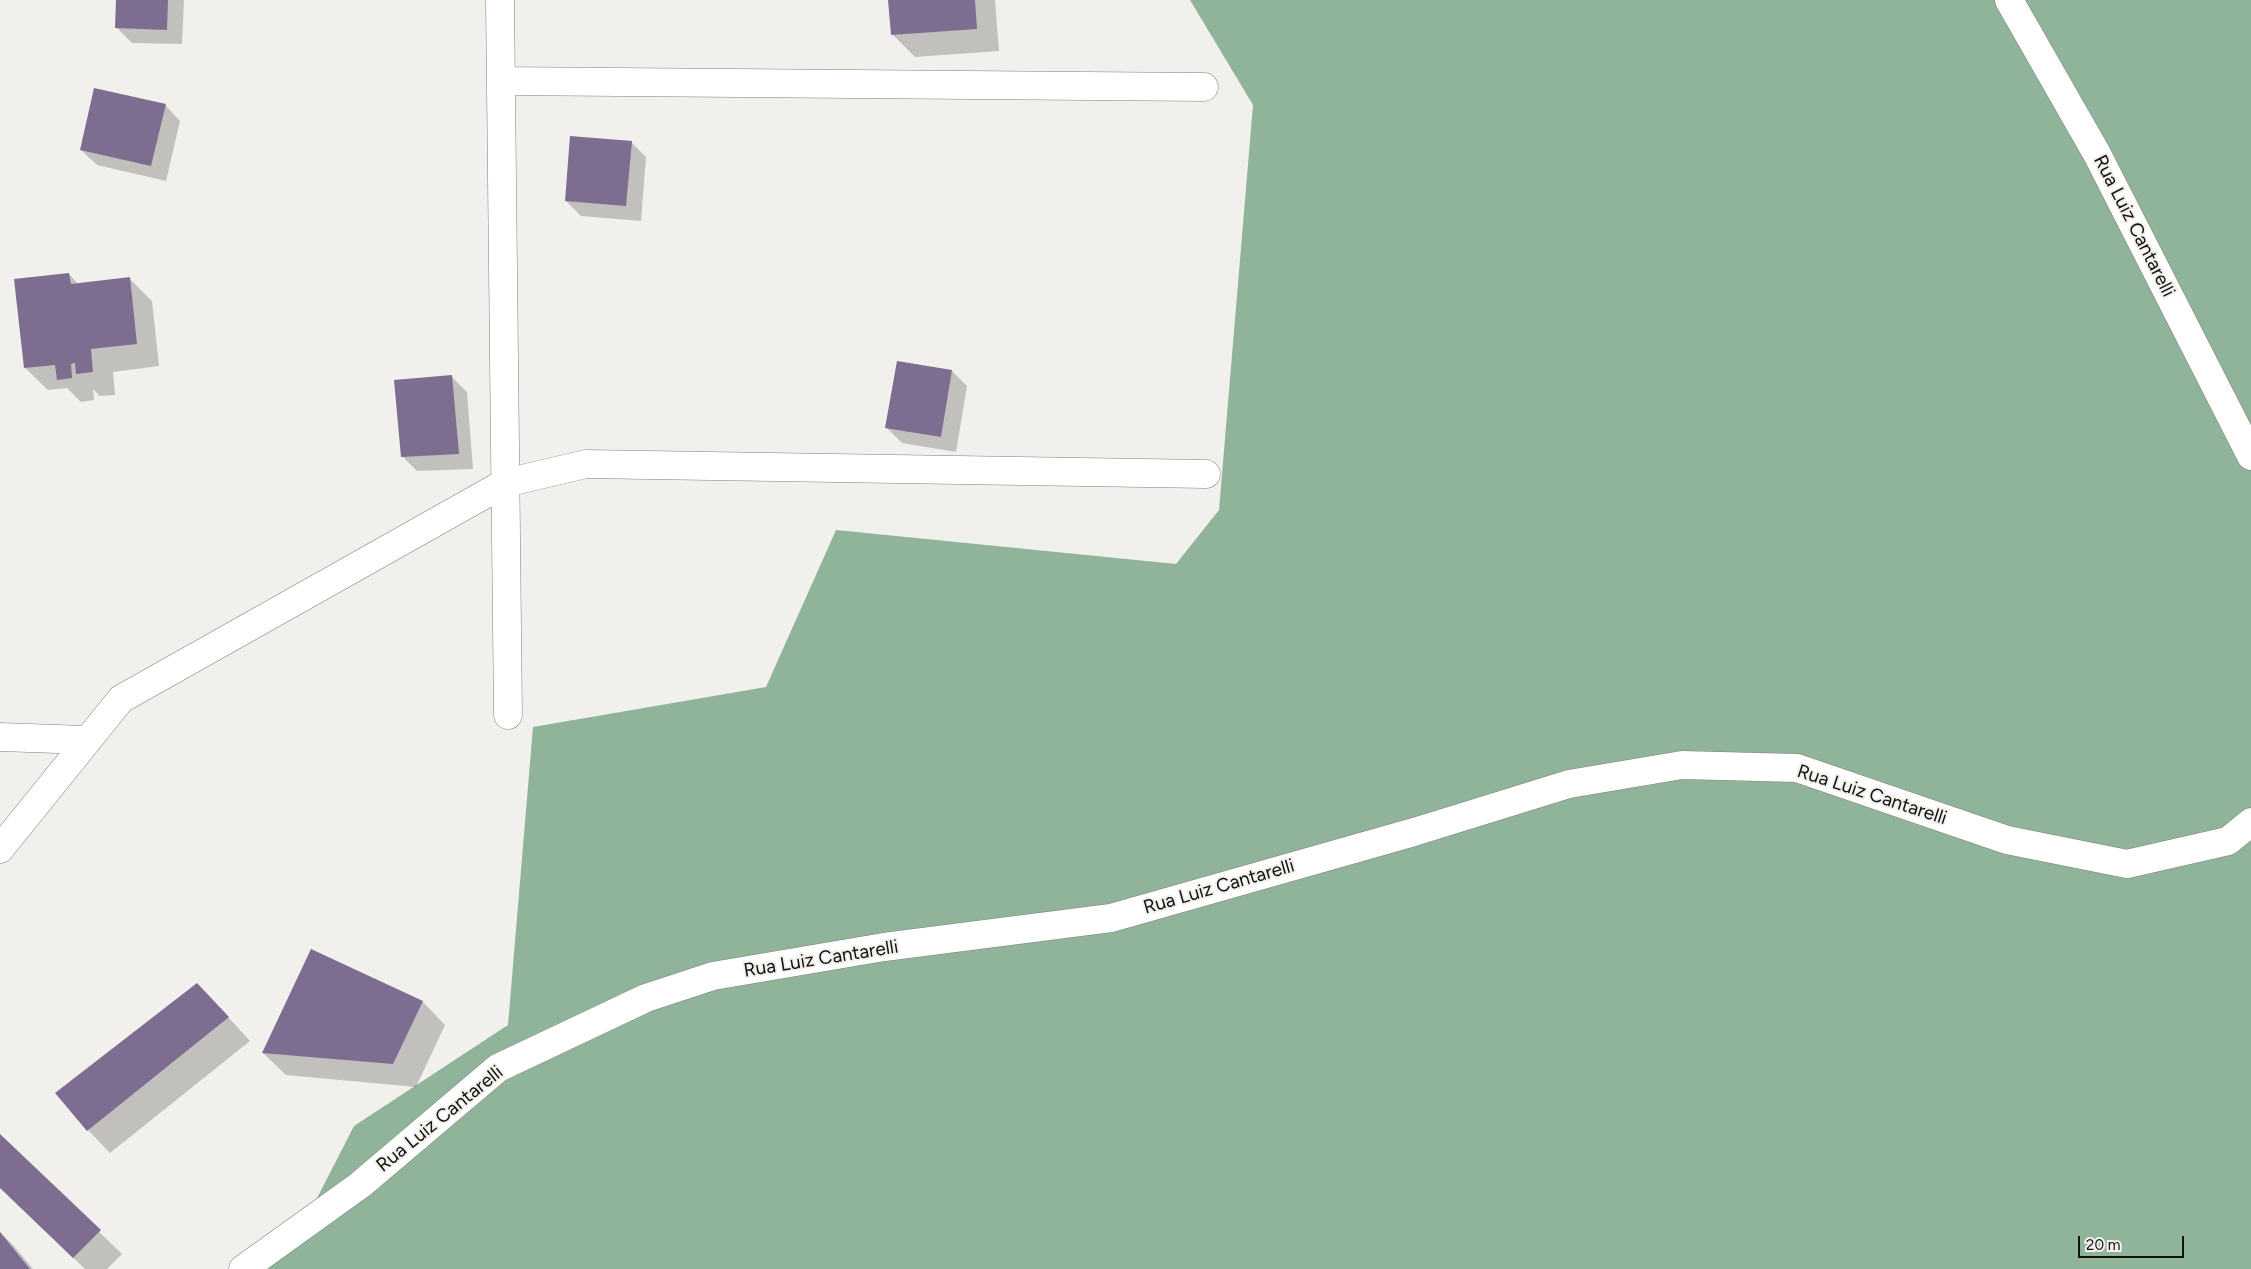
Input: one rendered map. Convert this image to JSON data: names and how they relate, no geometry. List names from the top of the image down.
{
  "streets": {
    "street": ["Rua Luiz Cantarelli"]
  },
  "scale_bar": "20 m"
}
